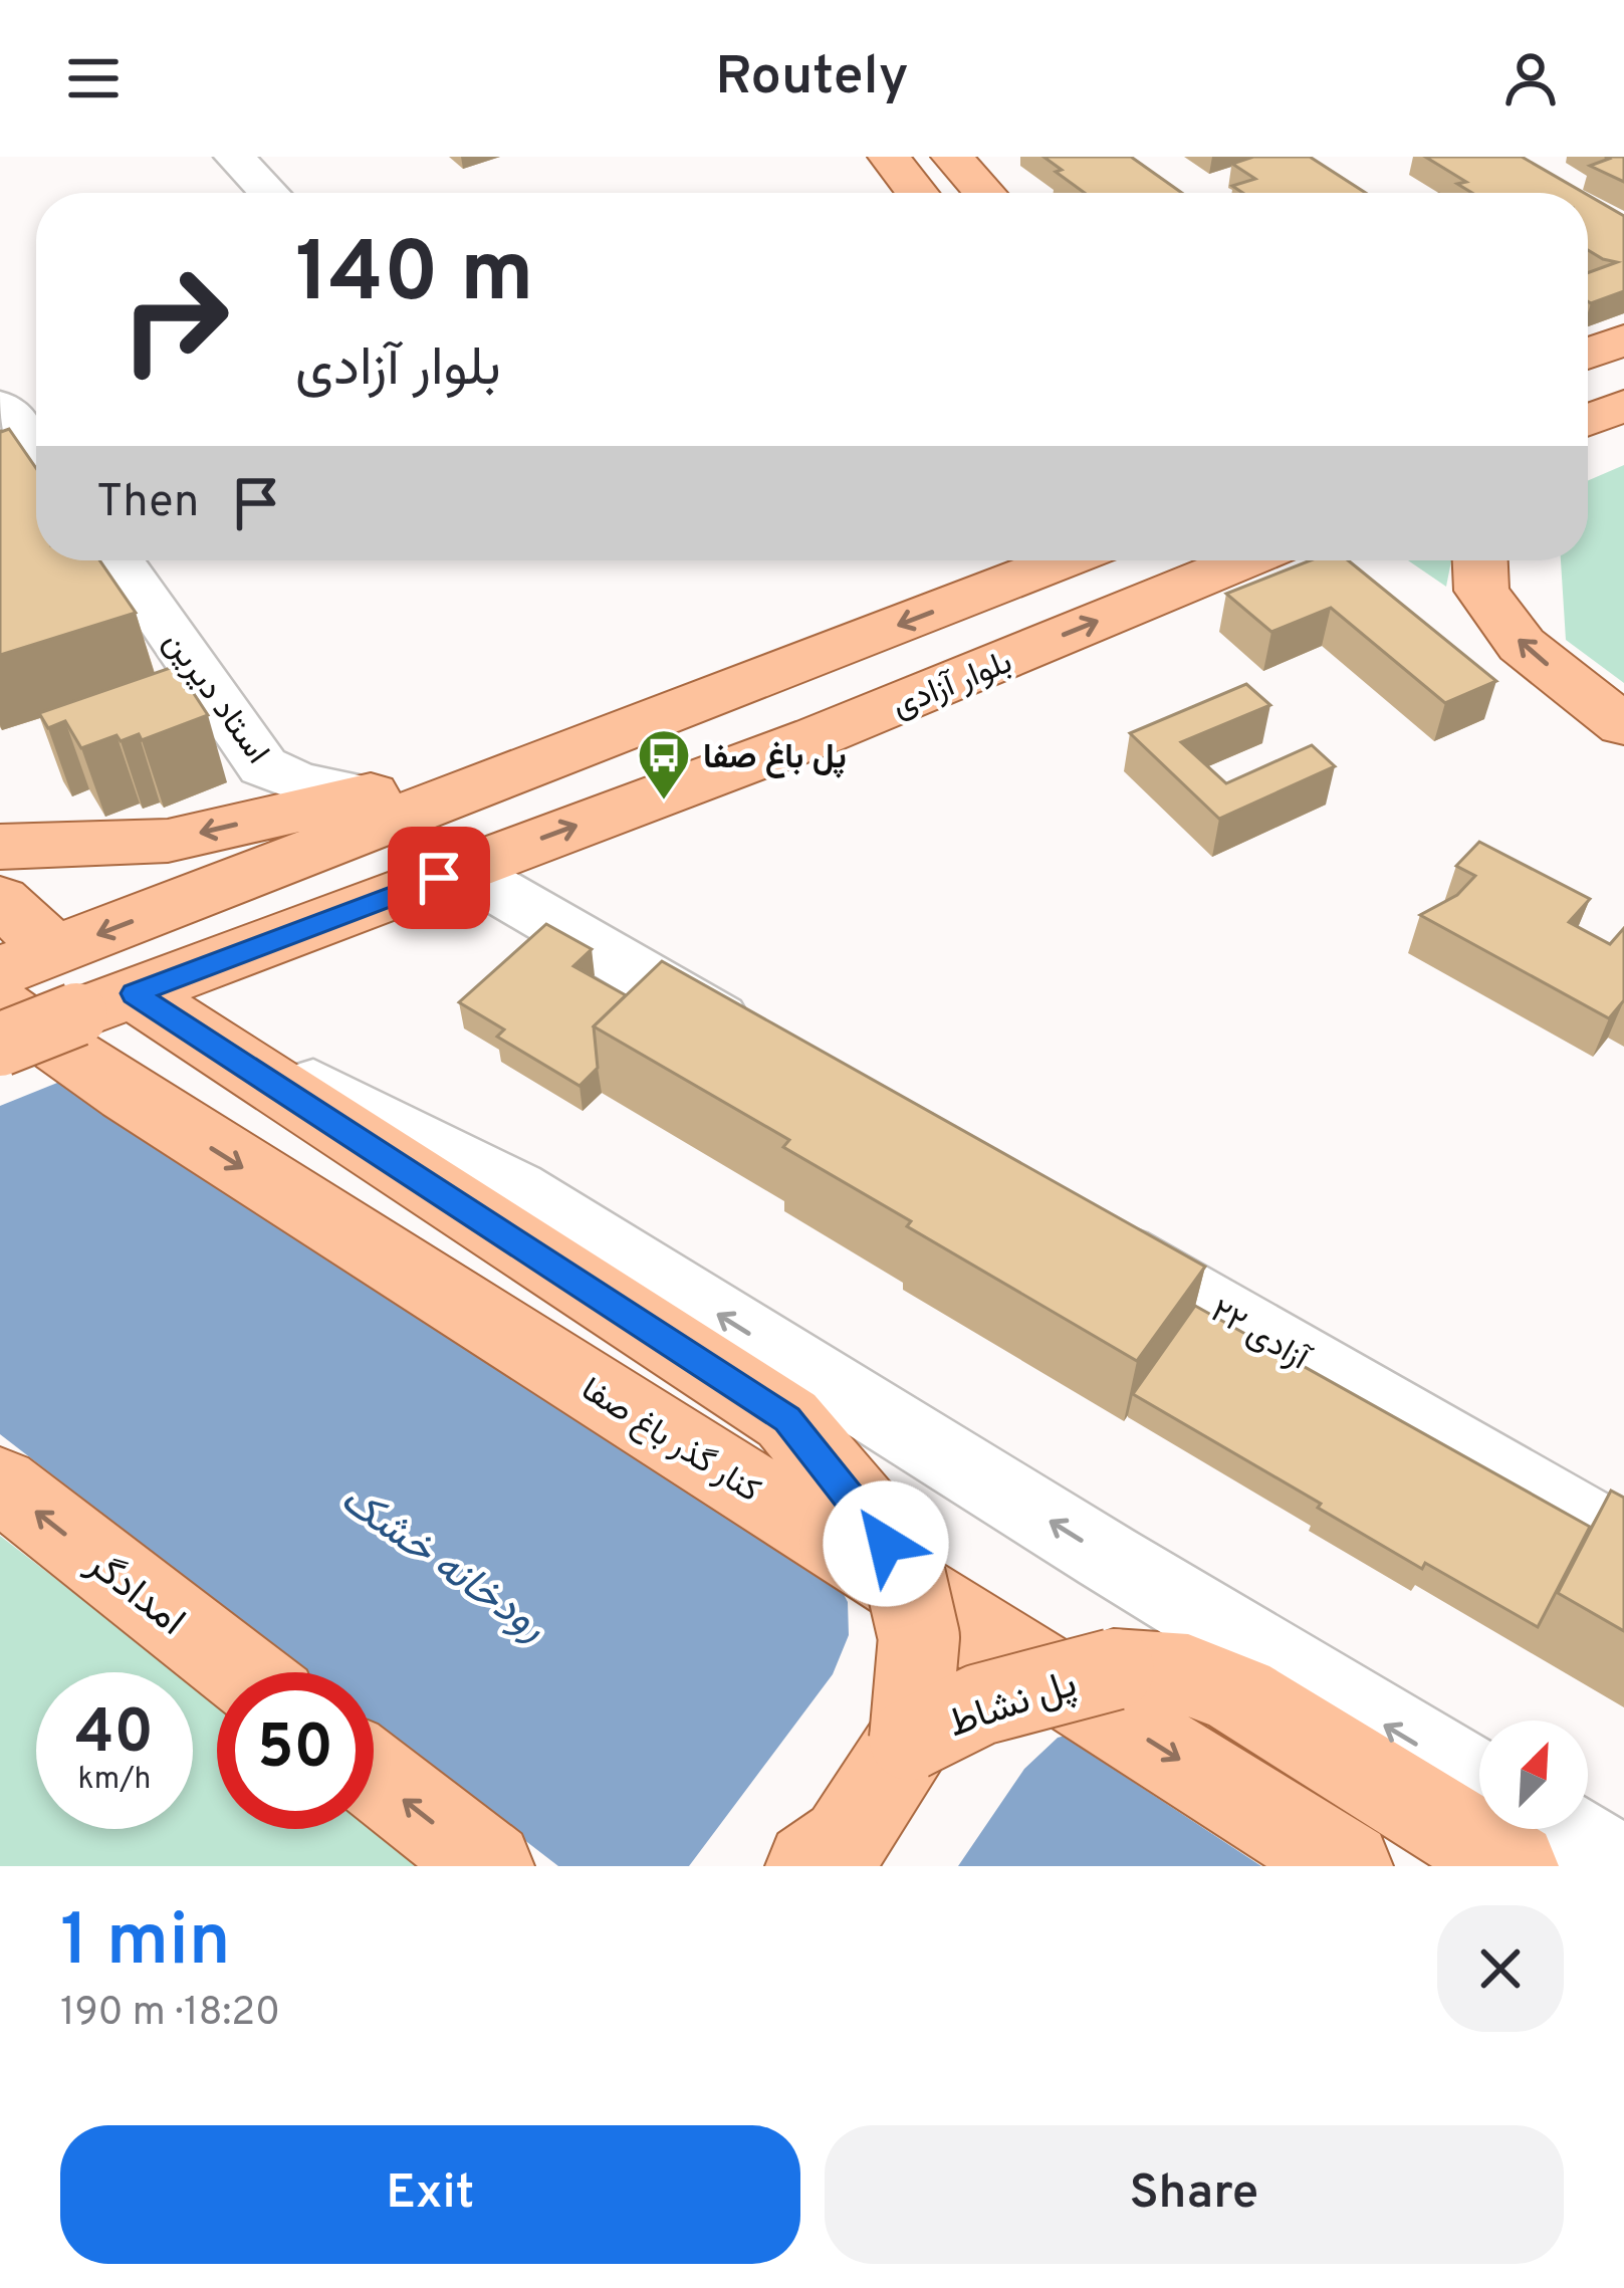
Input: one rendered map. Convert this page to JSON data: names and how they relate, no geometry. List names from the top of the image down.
{
  "streets": {
    "main road": [
      "بلوار آزادی",
      "کنار گذر باغ صفا",
      "امدادگر",
      "پل نشاط"
    ],
    "street": ["استاد دیرین", "آزادی ۲۲"]
  },
  "crossings": [
    ["بلوار آزادی", "پل نشاط"]
  ],
  "one_way": ["کنار گذر باغ صفا", "امدادگر"],
  "water": ["رودخانه خشک"],
  "places": {
    "bus stop": ["پل باغ صفا"]
  },
  "north": "top right",
  "page": {
    "header": "Routely",
    "turn": ["140 m", "بلوار آزادی"],
    "then": "Then",
    "speed": "40 km/h",
    "limit": "50",
    "heading": ["1 min", "190 m · 18:20"],
    "buttons": ["Exit", "Share"]
  }
}
